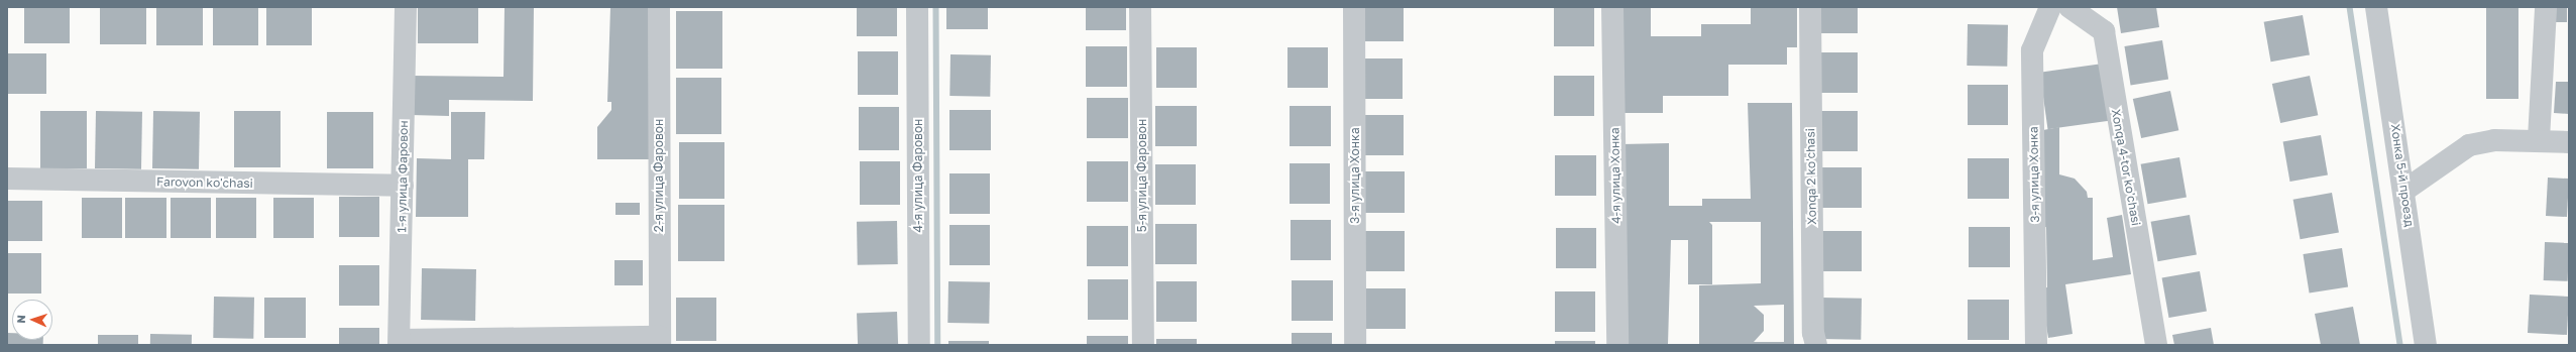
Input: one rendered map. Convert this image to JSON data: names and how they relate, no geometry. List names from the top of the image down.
{
  "streets": {
    "street": [
      "Xonqa 4-tor ko'chasi",
      "3-я улица Хонка",
      "2-я улица Фаровон",
      "4-я улица Фаровон",
      "5-я улица Фаровон",
      "4-я улица Хонка",
      "Хонка 5-й проезд",
      "1-я улица Фаровон",
      "Xonqa 2 ko'chasi",
      "Farovon ko'chasi"
    ]
  },
  "crossings": [
    ["1-я улица Фаровон", "Farovon ko'chasi"]
  ],
  "north": "left"
}
